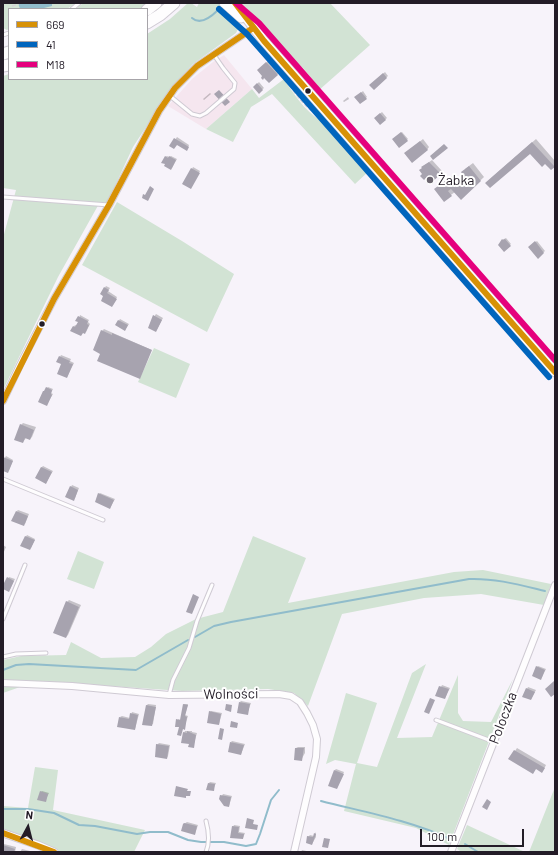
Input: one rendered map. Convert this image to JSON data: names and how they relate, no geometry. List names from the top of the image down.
{
  "streets": {
    "street": ["Wolności", "Poloczka"]
  },
  "places": ["Żabka"],
  "lines": ["transit line 669", "transit line M18", "transit line 41"],
  "legend": ["669", "41", "M18"],
  "scale_bar": "100 m",
  "north": "top"
}
